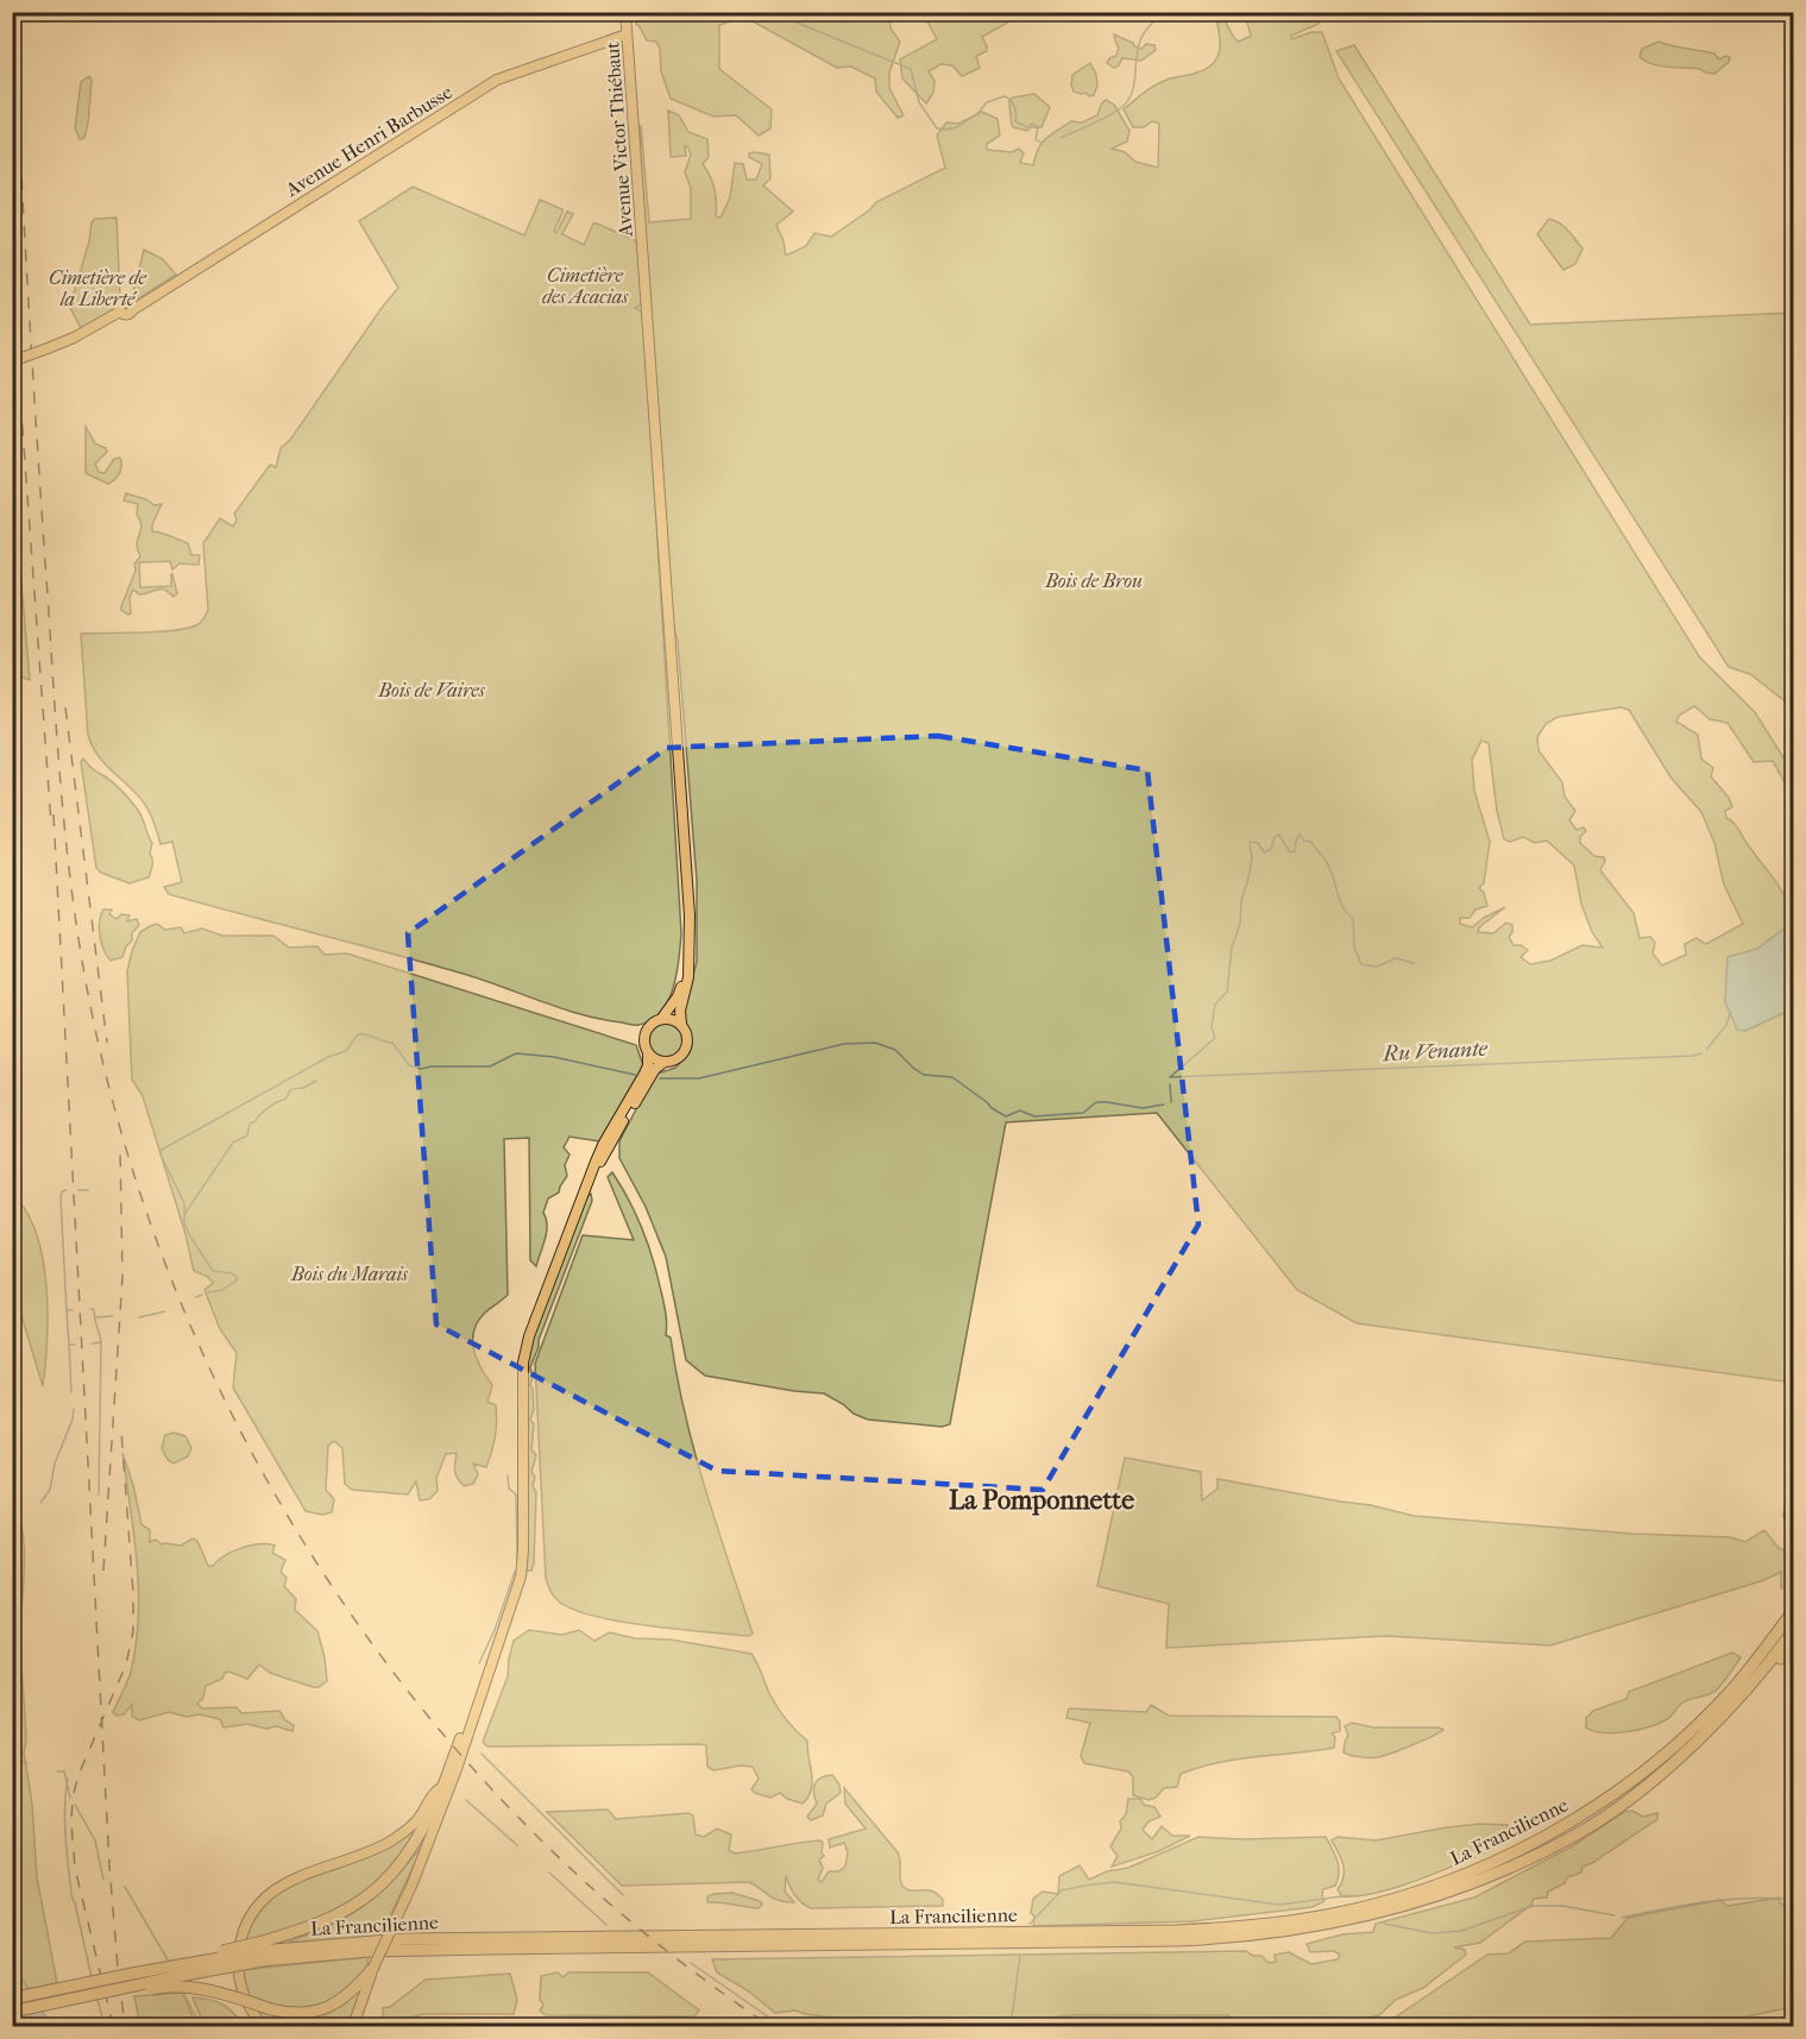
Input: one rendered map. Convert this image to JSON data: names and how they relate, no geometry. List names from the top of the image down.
{
  "streets": {
    "highway": ["La Francilienne"],
    "main road": ["Avenue Victor Thiébaut", "Avenue Henri Barbusse"]
  },
  "crossings": [
    ["Avenue Victor Thiébaut", "Avenue Henri Barbusse"]
  ],
  "districts": ["La Pomponnette"],
  "water": ["Ru Venante"],
  "parks": [
    "Cimetière des Acacias",
    "Cimetière de la Liberté",
    "Bois de Brou",
    "Bois de Vaires",
    "Bois du Marais"
  ]
}
